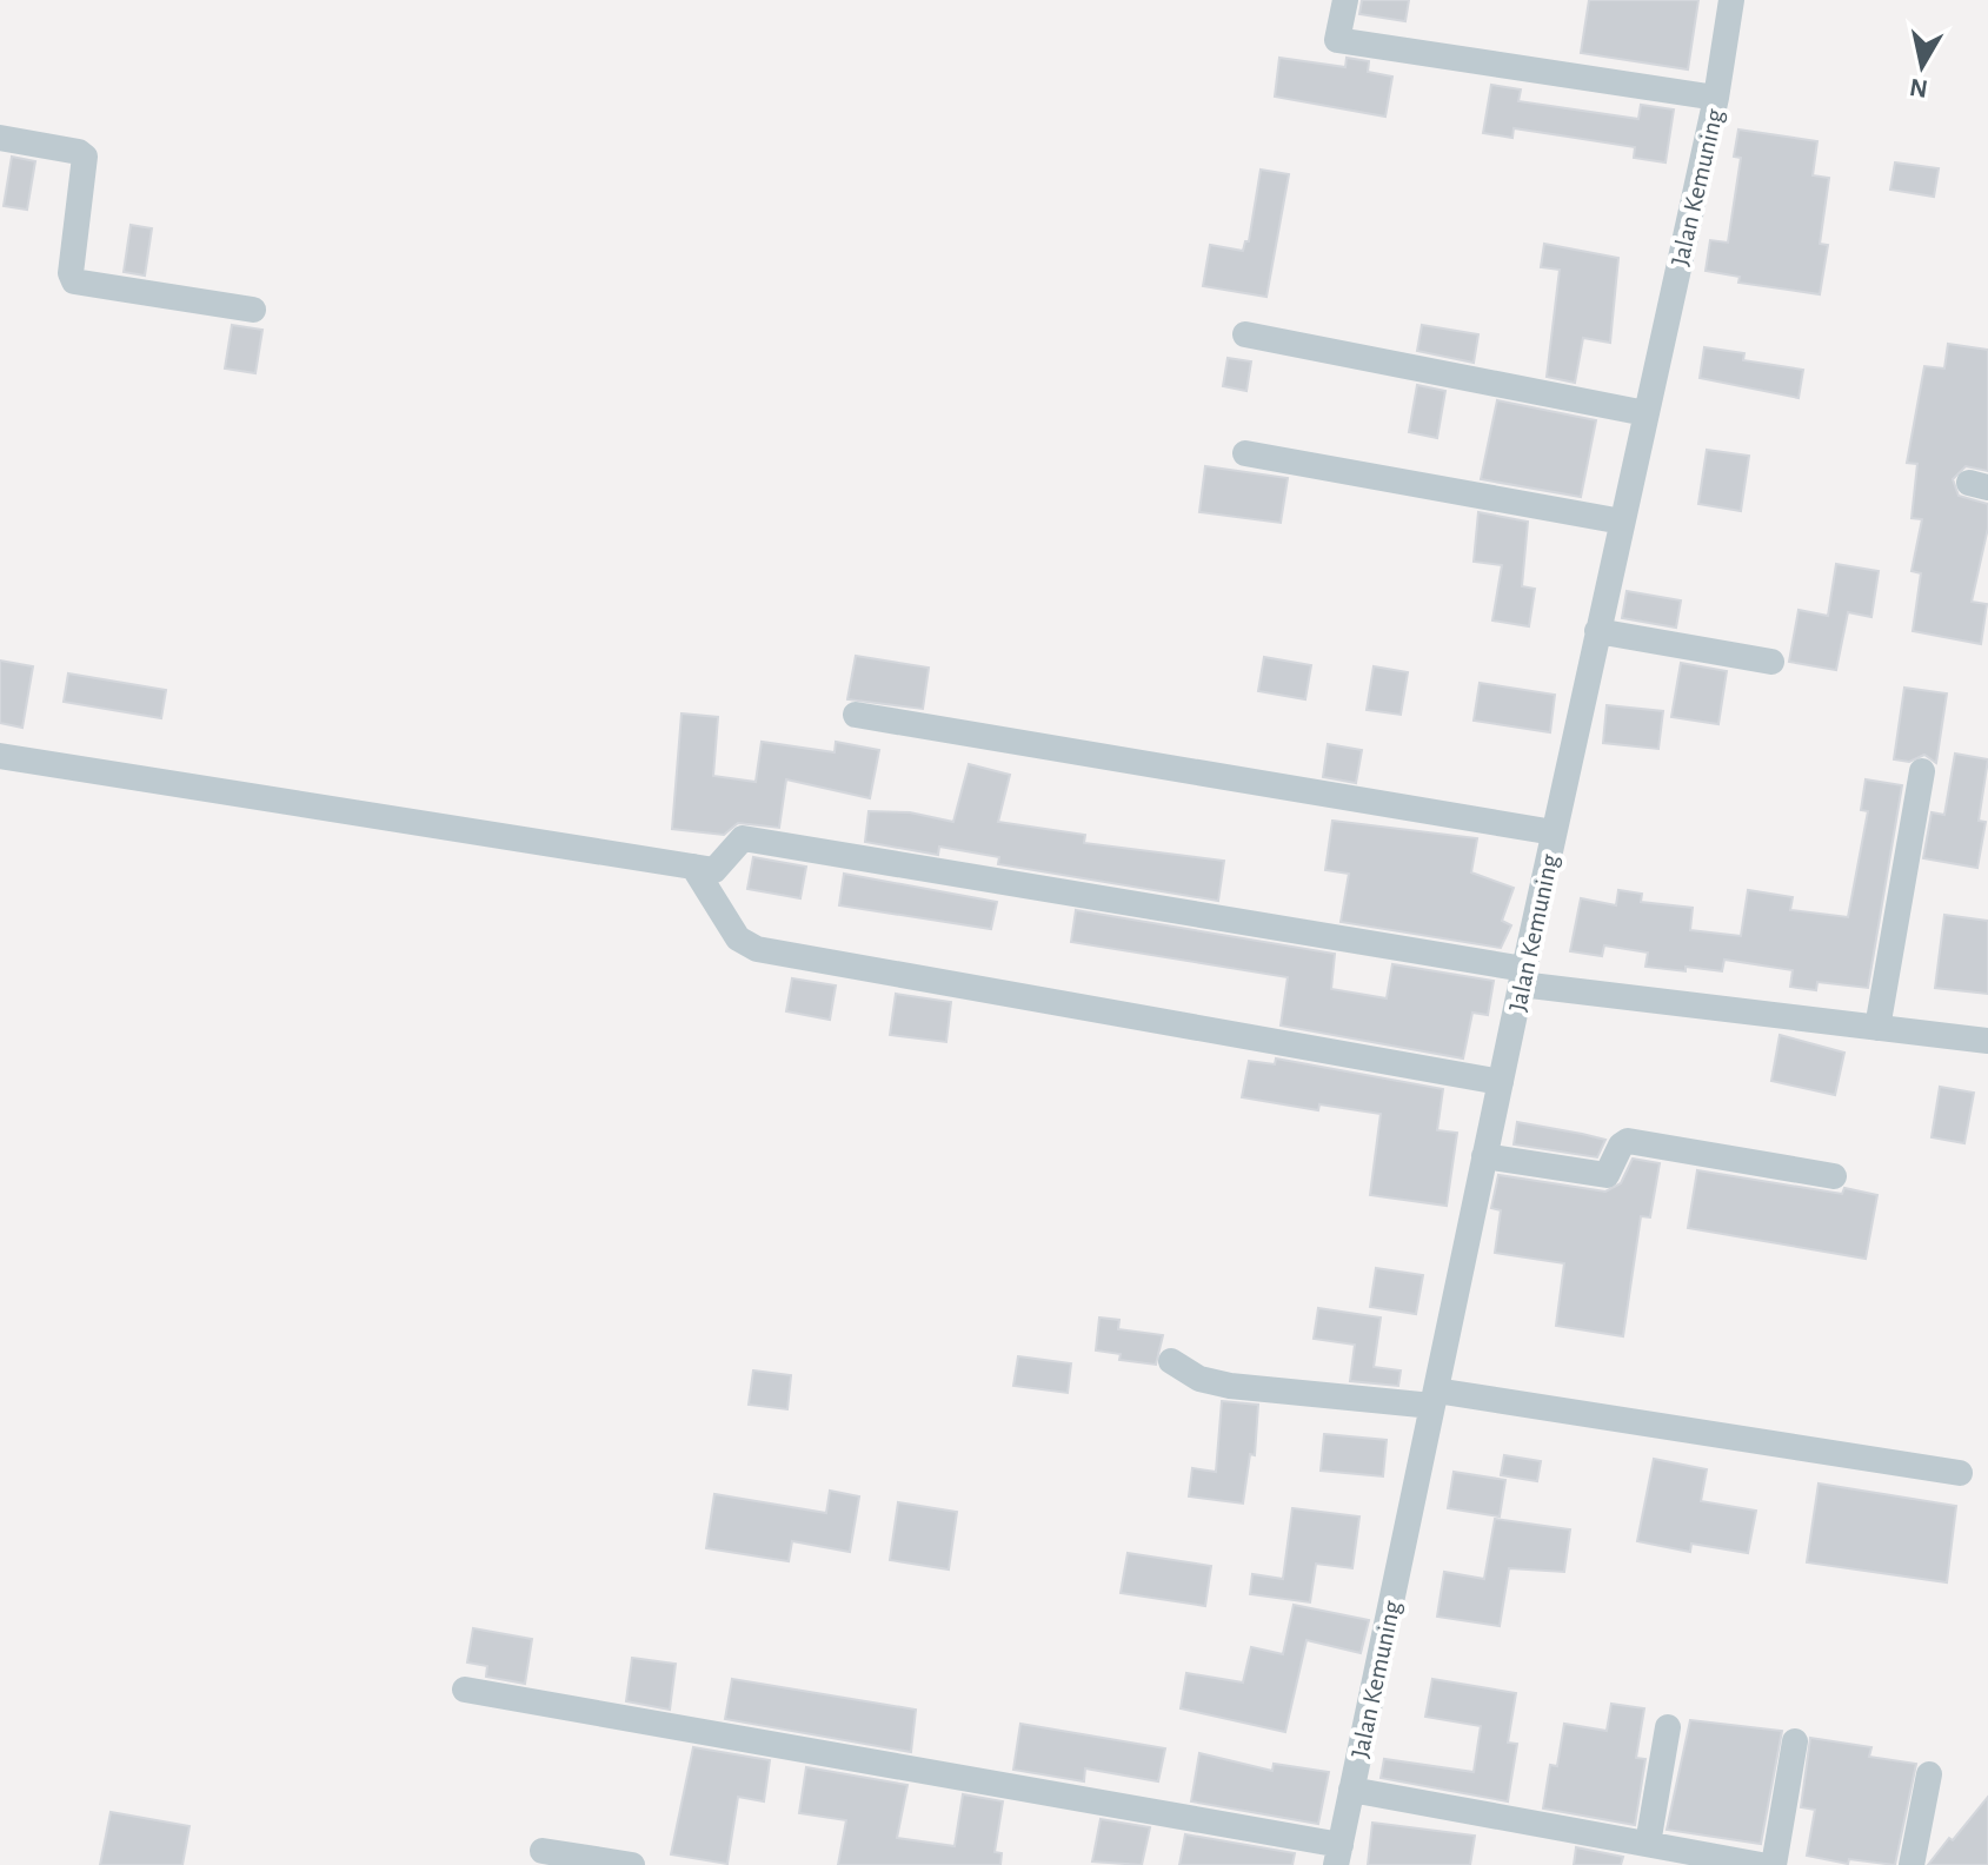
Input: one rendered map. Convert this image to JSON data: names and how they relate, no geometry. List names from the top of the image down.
{
  "streets": {
    "street": ["Jalan Kemuning"]
  },
  "north": "bottom"
}
